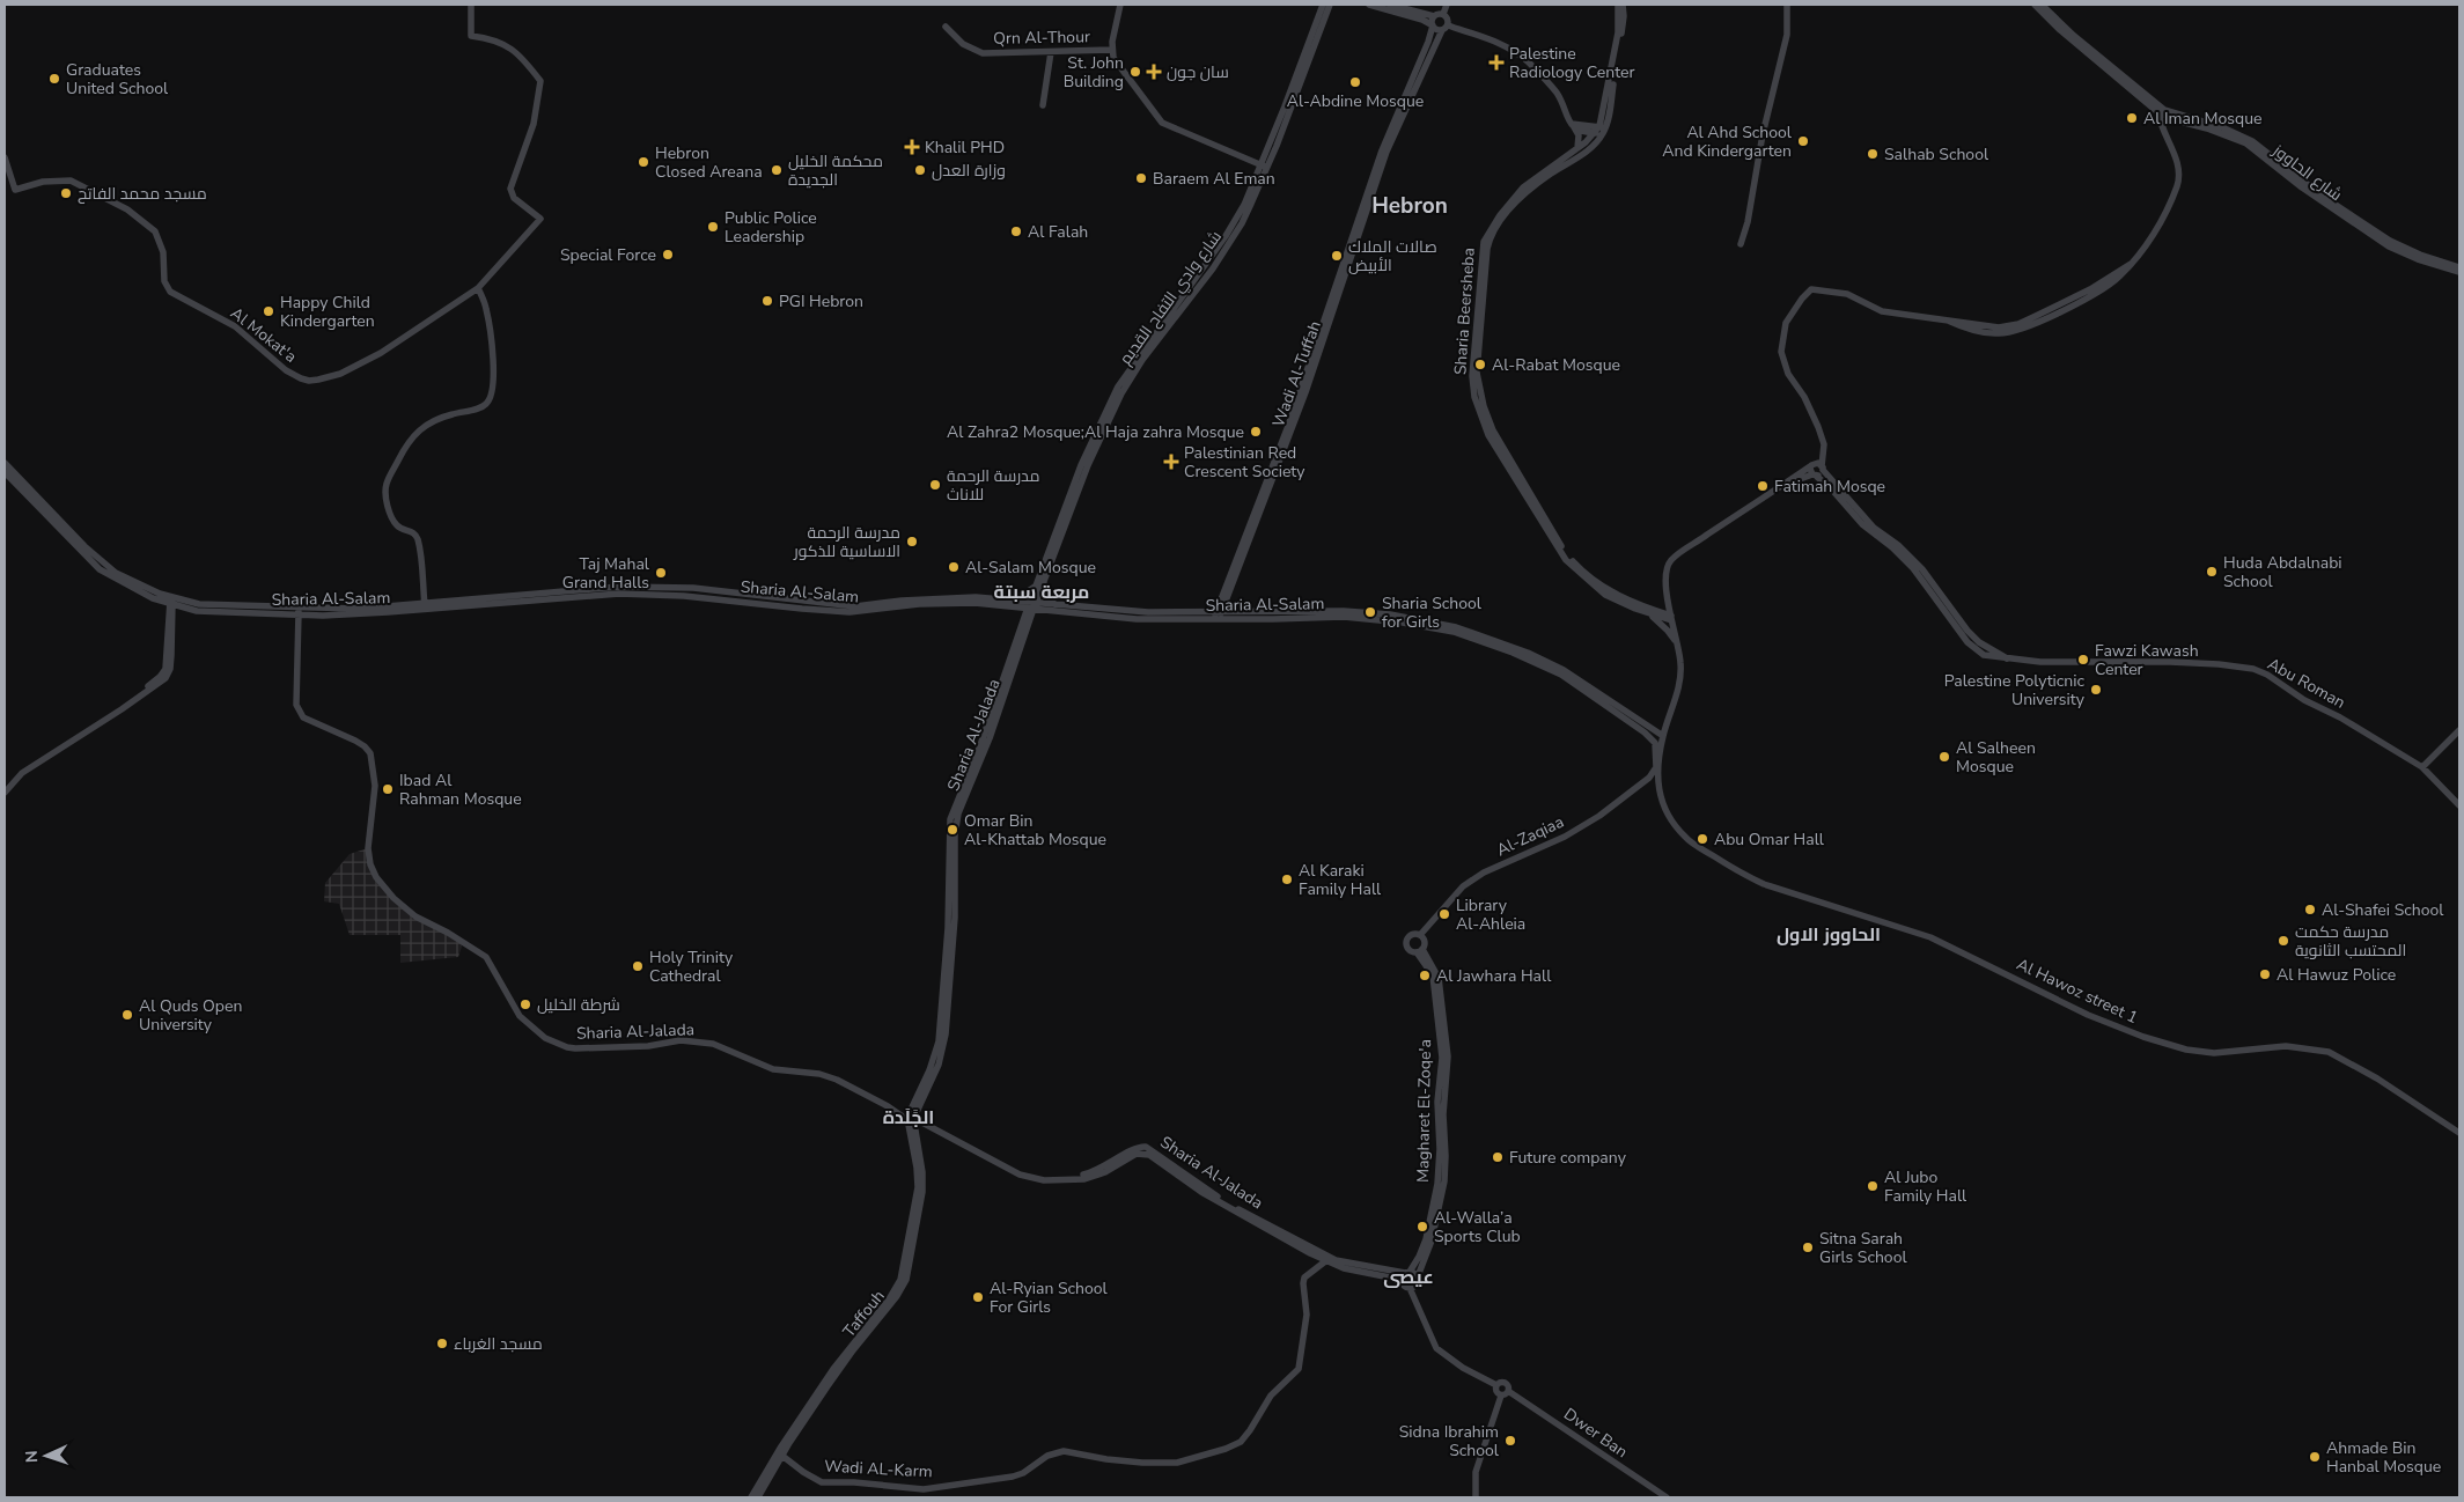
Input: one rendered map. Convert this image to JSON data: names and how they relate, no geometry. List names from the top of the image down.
{
  "streets": {
    "street": [
      "Qrn Al-Thour",
      "شارع الحاووز",
      "شارع وادي التفاح القديم",
      "Sharia Beersheba",
      "Al Mokat'a",
      "Wadi Al-Tuffah",
      "Sharia Al-Salam",
      "Abu Roman",
      "Sharia Al-Jalada",
      "Al-Zaqiaa",
      "Al Hawoz street 1",
      "Magharet El-Zoqe'a",
      "Dwer Ban",
      "Wadi AL-Karm"
    ]
  },
  "crossings": [
    ["شارع وادي التفاح القديم", "Sharia Al-Salam"],
    ["شارع وادي التفاح القديم", "Sharia Al-Jalada"],
    ["Wadi Al-Tuffah", "Sharia Al-Salam"],
    ["Sharia Al-Salam", "Sharia Al-Jalada"],
    ["Sharia Al-Salam", "Al-Zaqiaa"],
    ["Sharia Al-Jalada", "Magharet El-Zoqe'a"],
    ["Sharia Al-Jalada", "Wadi AL-Karm"],
    ["Al-Zaqiaa", "Magharet El-Zoqe'a"]
  ],
  "districts": [
    "Hebron",
    "مربعة سبتة",
    "الحاووز الاول",
    "الجًلَدة",
    "عيصى"
  ],
  "places": {
    "health": [
      "Palestine Radiology Center",
      "سان جون",
      "Khalil PHD",
      "Palestinian Red Crescent Society"
    ],
    "other": [
      "St. John Building",
      "Graduates United School",
      "Al-Abdine Mosque",
      "Al Iman Mosque",
      "Al Ahd School And Kindergarten",
      "Salhab School",
      "Hebron Closed Areana",
      "محكمة الخليل الجديدة",
      "وزارة العدل",
      "Baraem Al Eman",
      "مسجد محمد الفاتح",
      "Public Police Leadership",
      "Al Falah",
      "Special Force",
      "صالات الملاك الأبيض",
      "PGI Hebron",
      "Happy Child Kindergarten",
      "Al-Rabat Mosque",
      "Al Zahra2 Mosque;Al Haja zahra Mosque",
      "مدرسة الرحمة للاناث",
      "Fatimah Mosqe",
      "مدرسة الرحمة الاساسية للذكور",
      "Al-Salam Mosque",
      "Huda Abdalnabi School",
      "Taj Mahal Grand Halls",
      "Sharia School for Girls",
      "Fawzi Kawash Center",
      "Palestine Polyticnic University",
      "Al Salheen Mosque",
      "Ibad Al Rahman Mosque",
      "Omar Bin Al-Khattab Mosque",
      "Abu Omar Hall",
      "Al Karaki Family Hall",
      "Al-Shafei School",
      "Library Al-Ahleia",
      "مدرسة حكمت المحتسب الثانوية",
      "Holy Trinity Cathedral",
      "Al Hawuz Police",
      "Al Jawhara Hall",
      "شرطة الخليل",
      "Al Quds Open University",
      "Future company",
      "Al Jubo Family Hall",
      "Al-Walla’a Sports Club",
      "Sitna Sarah Girls School",
      "Al-Ryian School For Girls",
      "مسجد الغرباء",
      "Sidna Ibrahim School",
      "Ahmade Bin Hanbal Mosque"
    ]
  },
  "north": "left"
}
